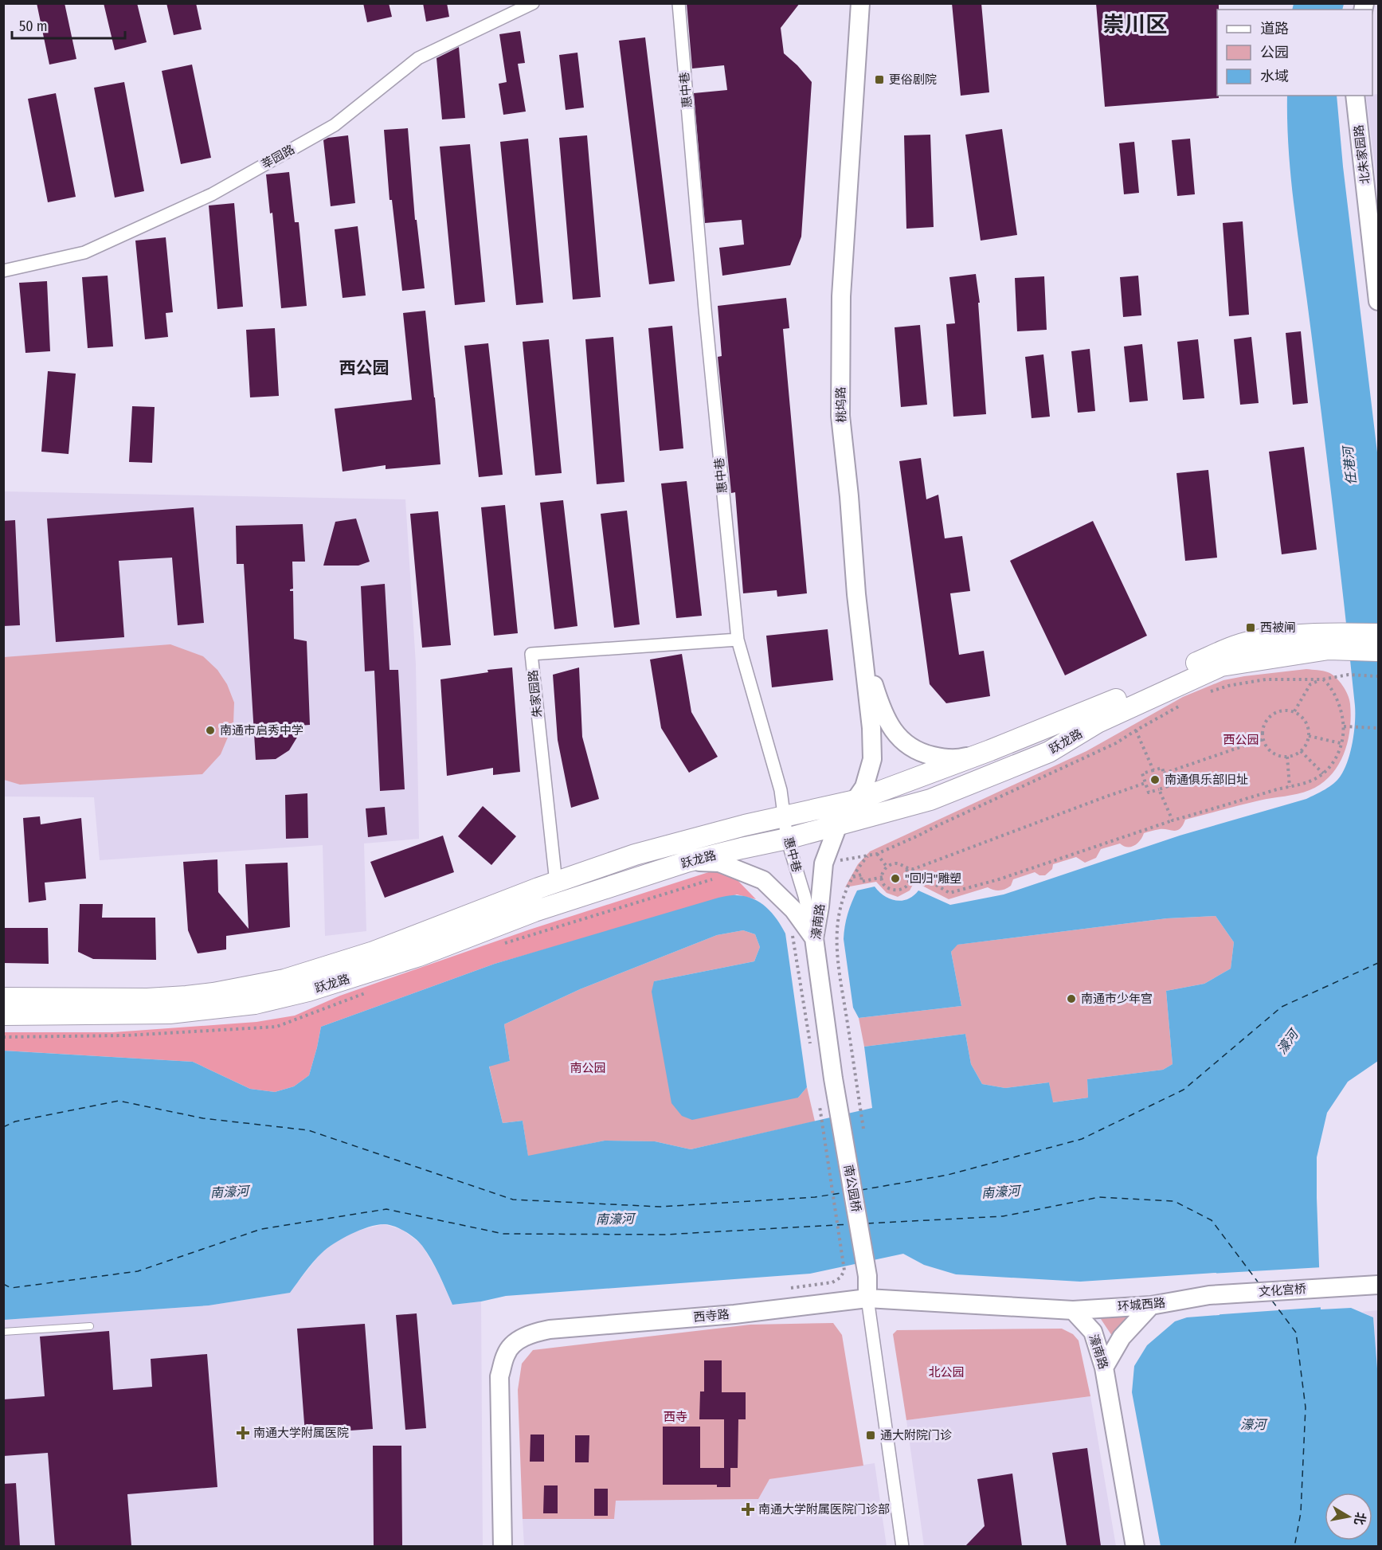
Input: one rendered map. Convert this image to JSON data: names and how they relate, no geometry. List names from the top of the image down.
{
  "streets": {
    "main road": ["跃龙路"],
    "street": [
      "惠中巷",
      "北朱家园路",
      "莘园路",
      "桃坞路",
      "朱家园路",
      "濠南路",
      "南公园桥",
      "文化宫桥",
      "环城西路",
      "西寺路"
    ]
  },
  "crossings": [
    ["惠中巷", "朱家园路"],
    ["惠中巷", "跃龙路"],
    ["惠中巷", "濠南路"],
    ["桃坞路", "跃龙路"],
    ["桃坞路", "濠南路"],
    ["朱家园路", "跃龙路"],
    ["跃龙路", "濠南路"],
    ["濠南路", "南公园桥"],
    ["濠南路", "环城西路"],
    ["南公园桥", "西寺路"],
    ["文化宫桥", "环城西路"]
  ],
  "districts": ["崇川区", "西公园"],
  "water": ["任港河", "濠河", "南濠河"],
  "parks": [
    "西公园",
    "南公园",
    "北公园",
    "西寺"
  ],
  "places": {
    "transit": ["更俗剧院", "西被闸", "通大附院门诊"],
    "other": [
      "南通市启秀中学",
      "南通俱乐部旧址",
      "\"回归\"雕塑",
      "南通市少年宫"
    ],
    "health": ["南通大学附属医院", "南通大学附属医院门诊部"]
  },
  "legend": ["道路", "公园", "水域"],
  "scale_bar": "50 m",
  "north": "right"
}
